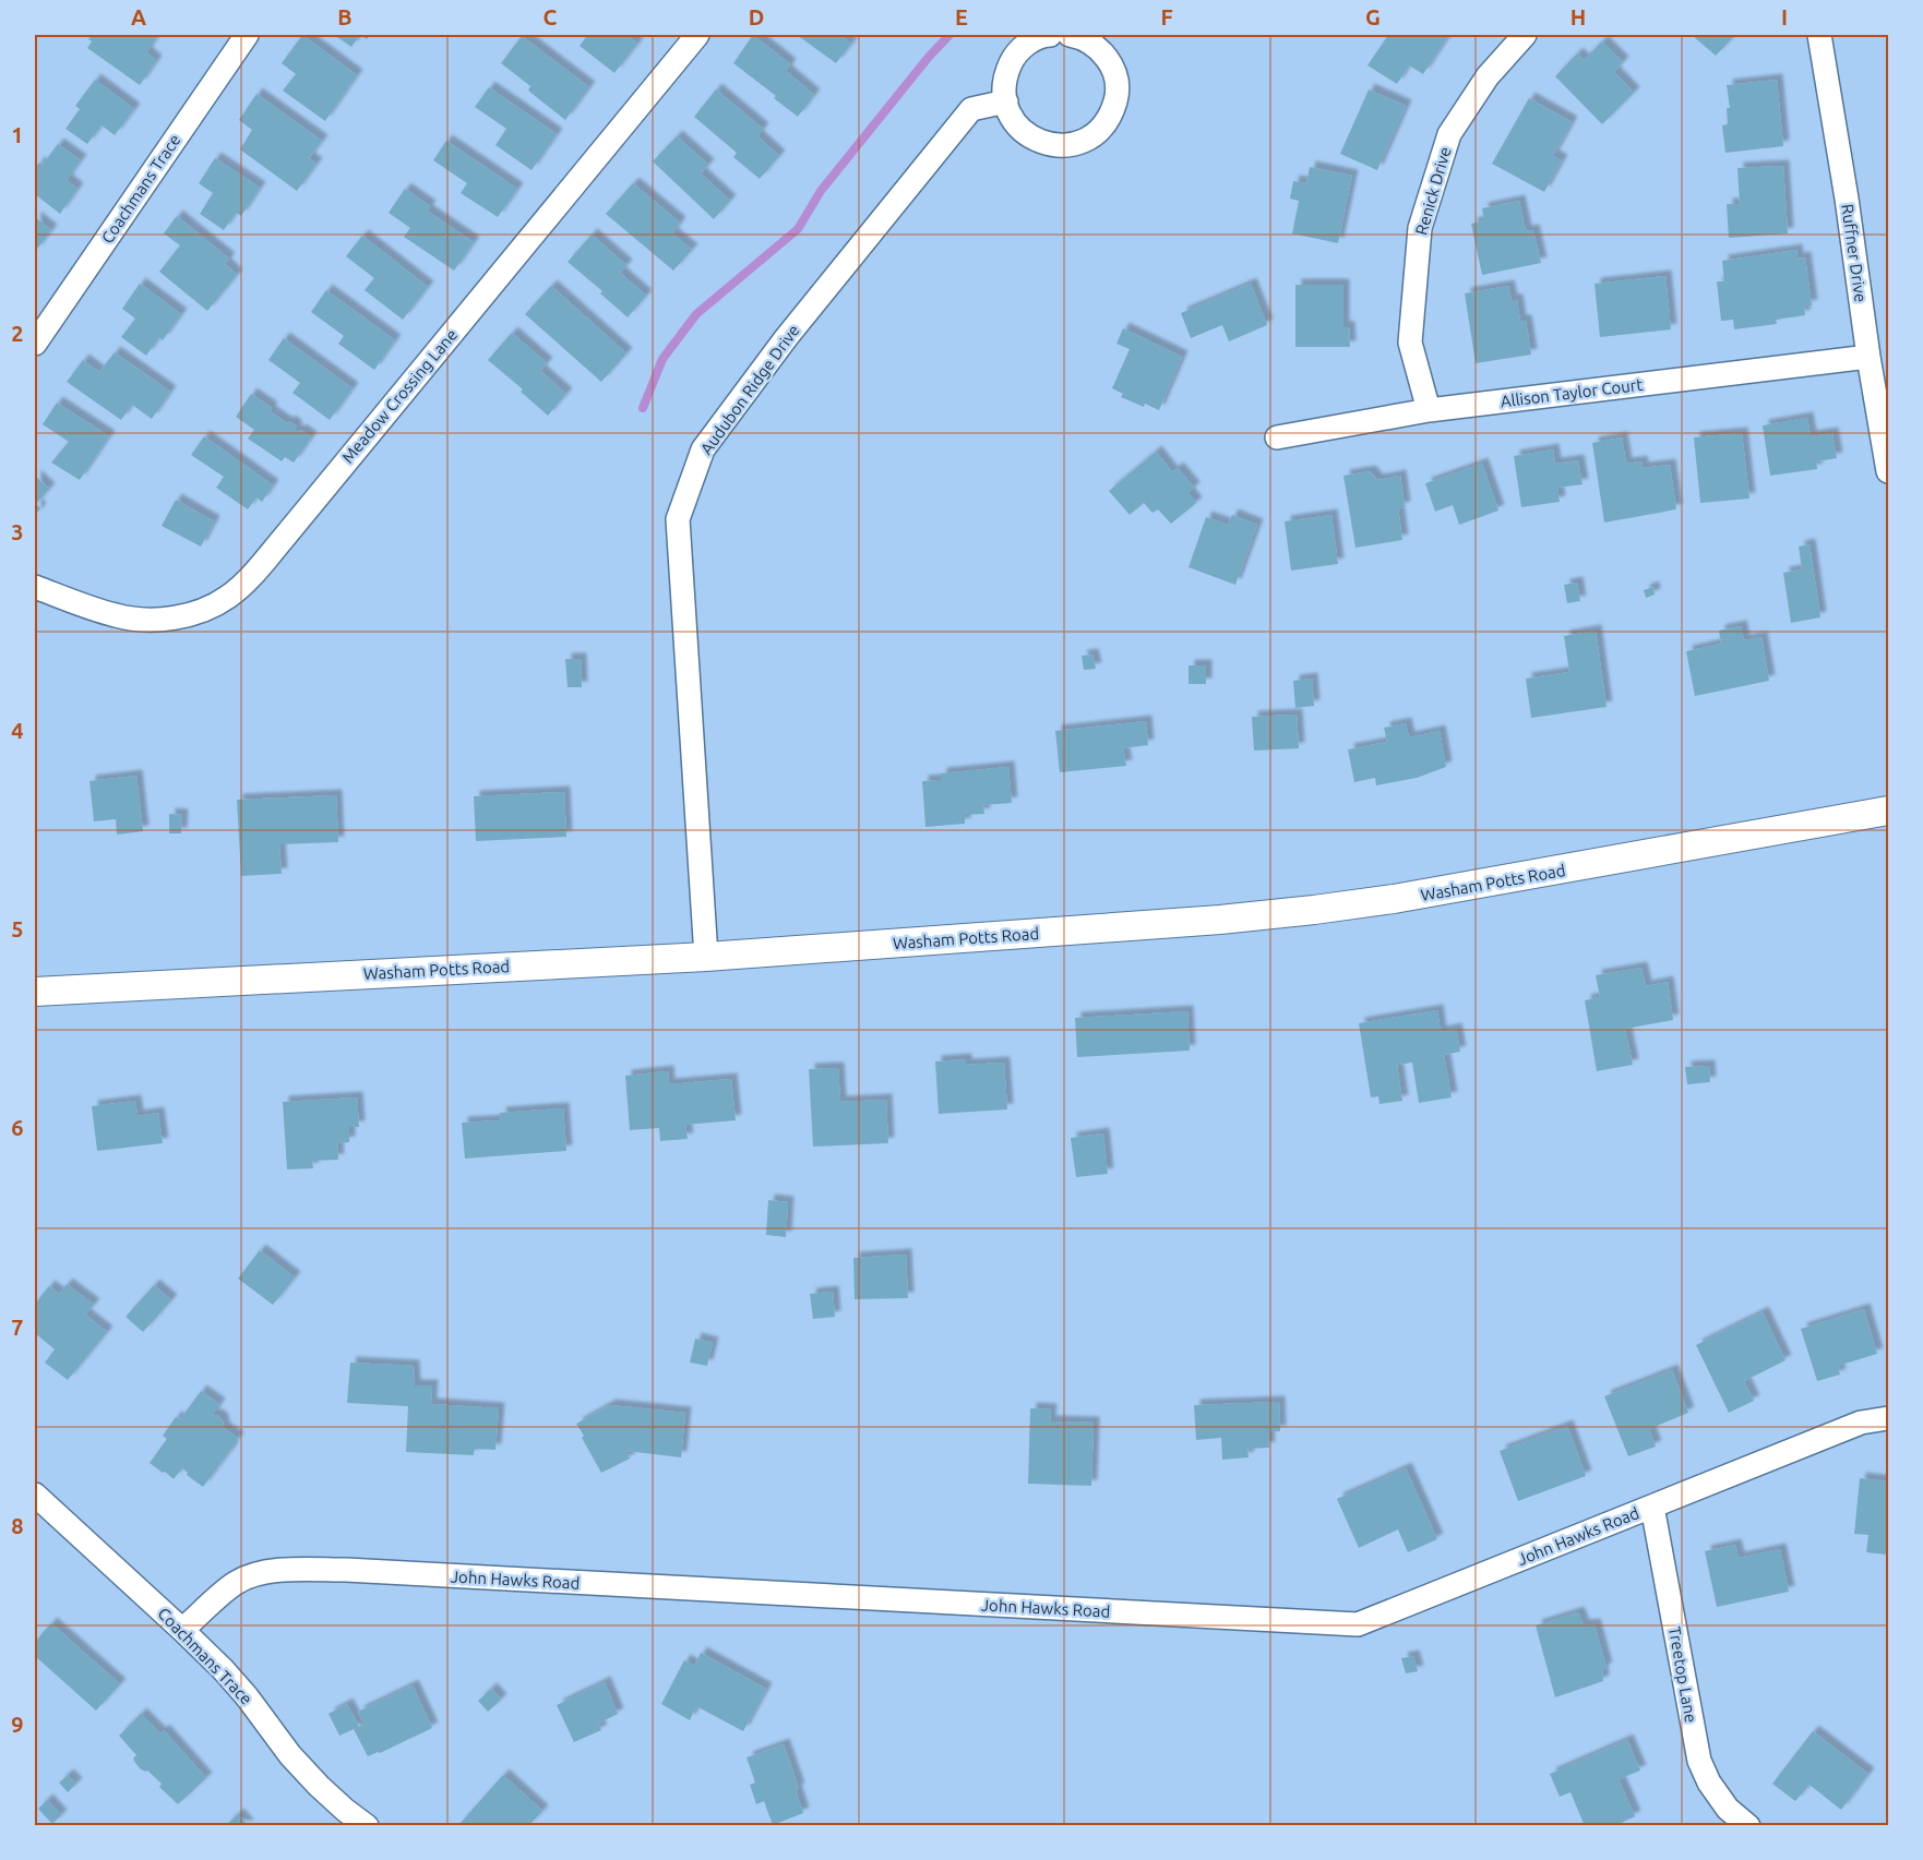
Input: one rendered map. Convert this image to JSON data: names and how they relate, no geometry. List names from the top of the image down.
{
  "streets": {
    "street": [
      "Coachmans Trace",
      "Renick Drive",
      "Ruffner Drive",
      "Audubon Ridge Drive",
      "Allison Taylor Court",
      "Meadow Crossing Lane",
      "Washam Potts Road",
      "John Hawks Road",
      "Treetop Lane"
    ]
  },
  "crossings": [
    ["Coachmans Trace", "John Hawks Road"],
    ["Renick Drive", "Allison Taylor Court"],
    ["Ruffner Drive", "Allison Taylor Court"],
    ["Audubon Ridge Drive", "Washam Potts Road"],
    ["John Hawks Road", "Treetop Lane"]
  ],
  "grid": {
    "columns": [
      "A",
      "B",
      "C",
      "D",
      "E",
      "F",
      "G",
      "H",
      "I"
    ],
    "rows": [
      "1",
      "2",
      "3",
      "4",
      "5",
      "6",
      "7",
      "8",
      "9"
    ]
  }
}
